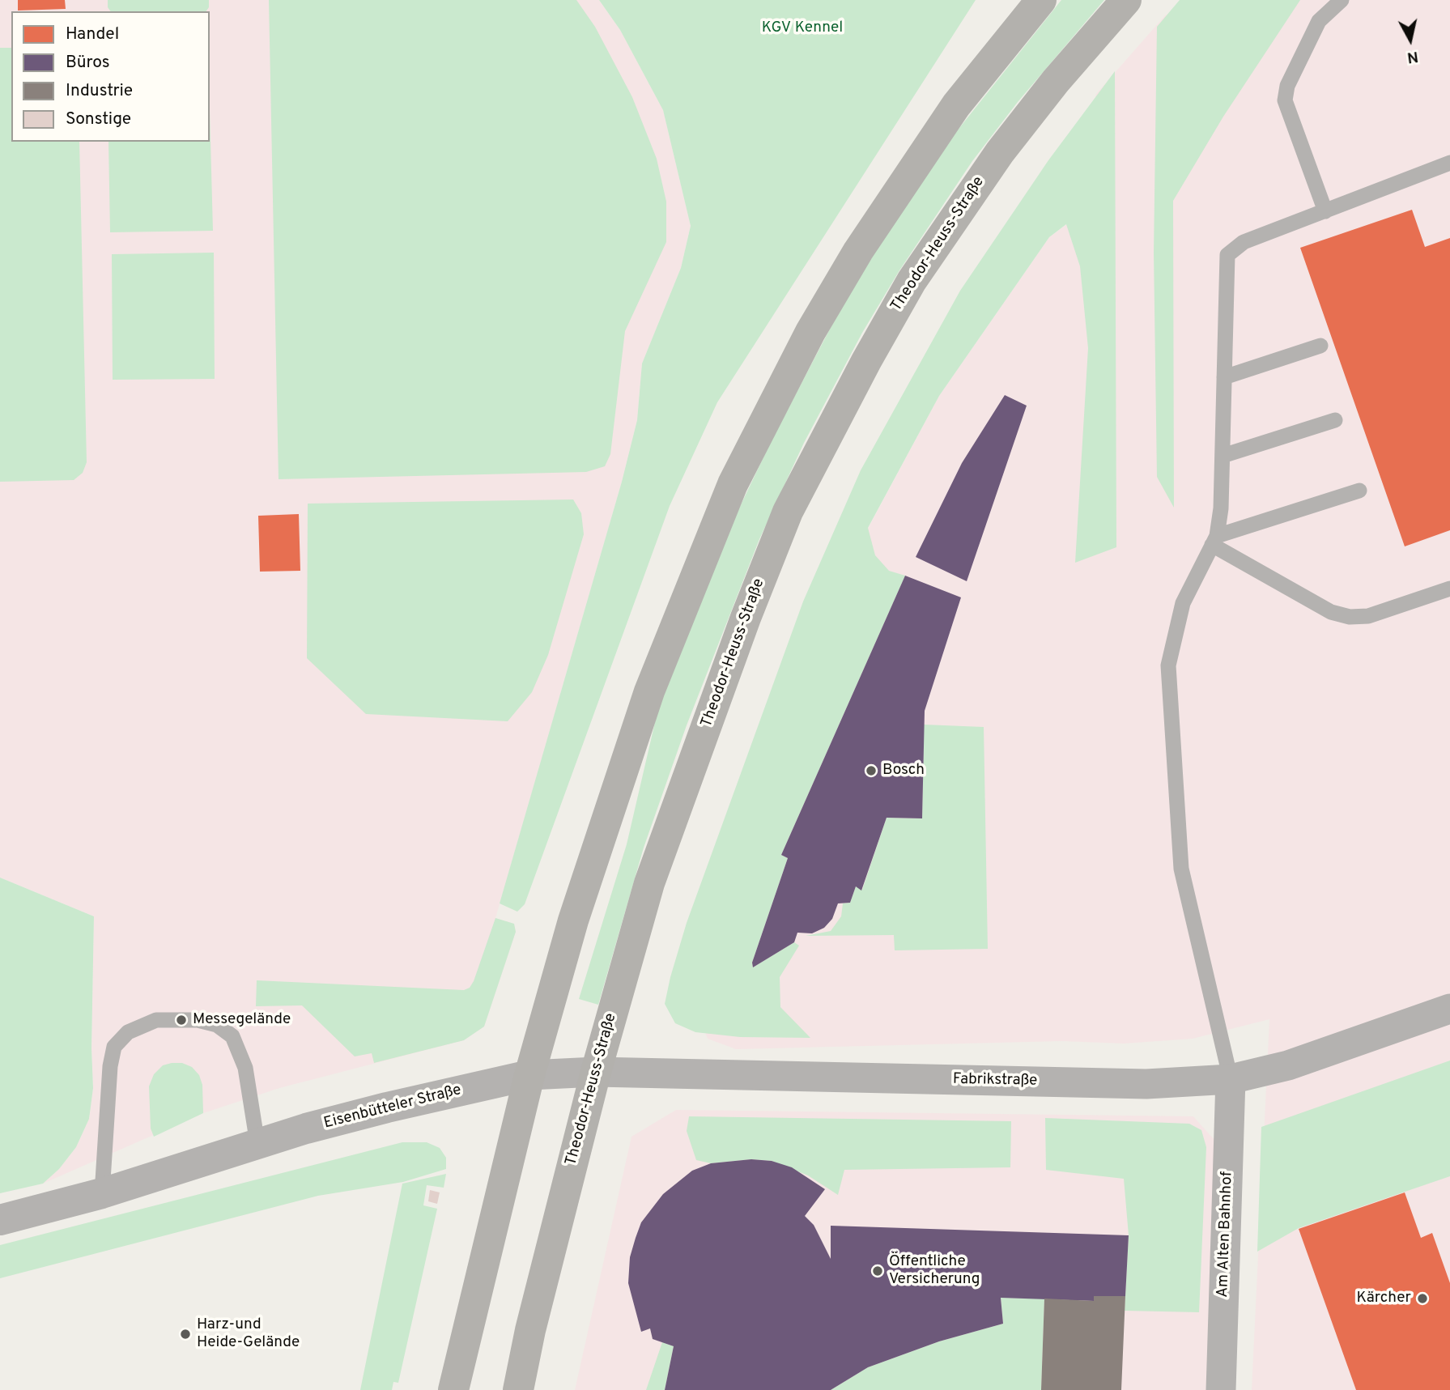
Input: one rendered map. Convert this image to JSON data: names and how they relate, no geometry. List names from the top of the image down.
{
  "streets": {
    "main road": ["Theodor-Heuss-Straße"],
    "street": ["Fabrikstraße", "Eisenbütteler Straße", "Am Alten Bahnhof"]
  },
  "crossings": [
    ["Theodor-Heuss-Straße", "Fabrikstraße"],
    ["Fabrikstraße", "Eisenbütteler Straße"],
    ["Fabrikstraße", "Am Alten Bahnhof"]
  ],
  "parks": ["KGV Kennel"],
  "places": [
    "Bosch",
    "Messegelände",
    "Öffentliche Versicherung",
    "Kärcher",
    "Harz-und Heide-Gelände"
  ],
  "legend": [
    "Handel",
    "Büros",
    "Industrie",
    "Sonstige"
  ],
  "north": "bottom"
}
